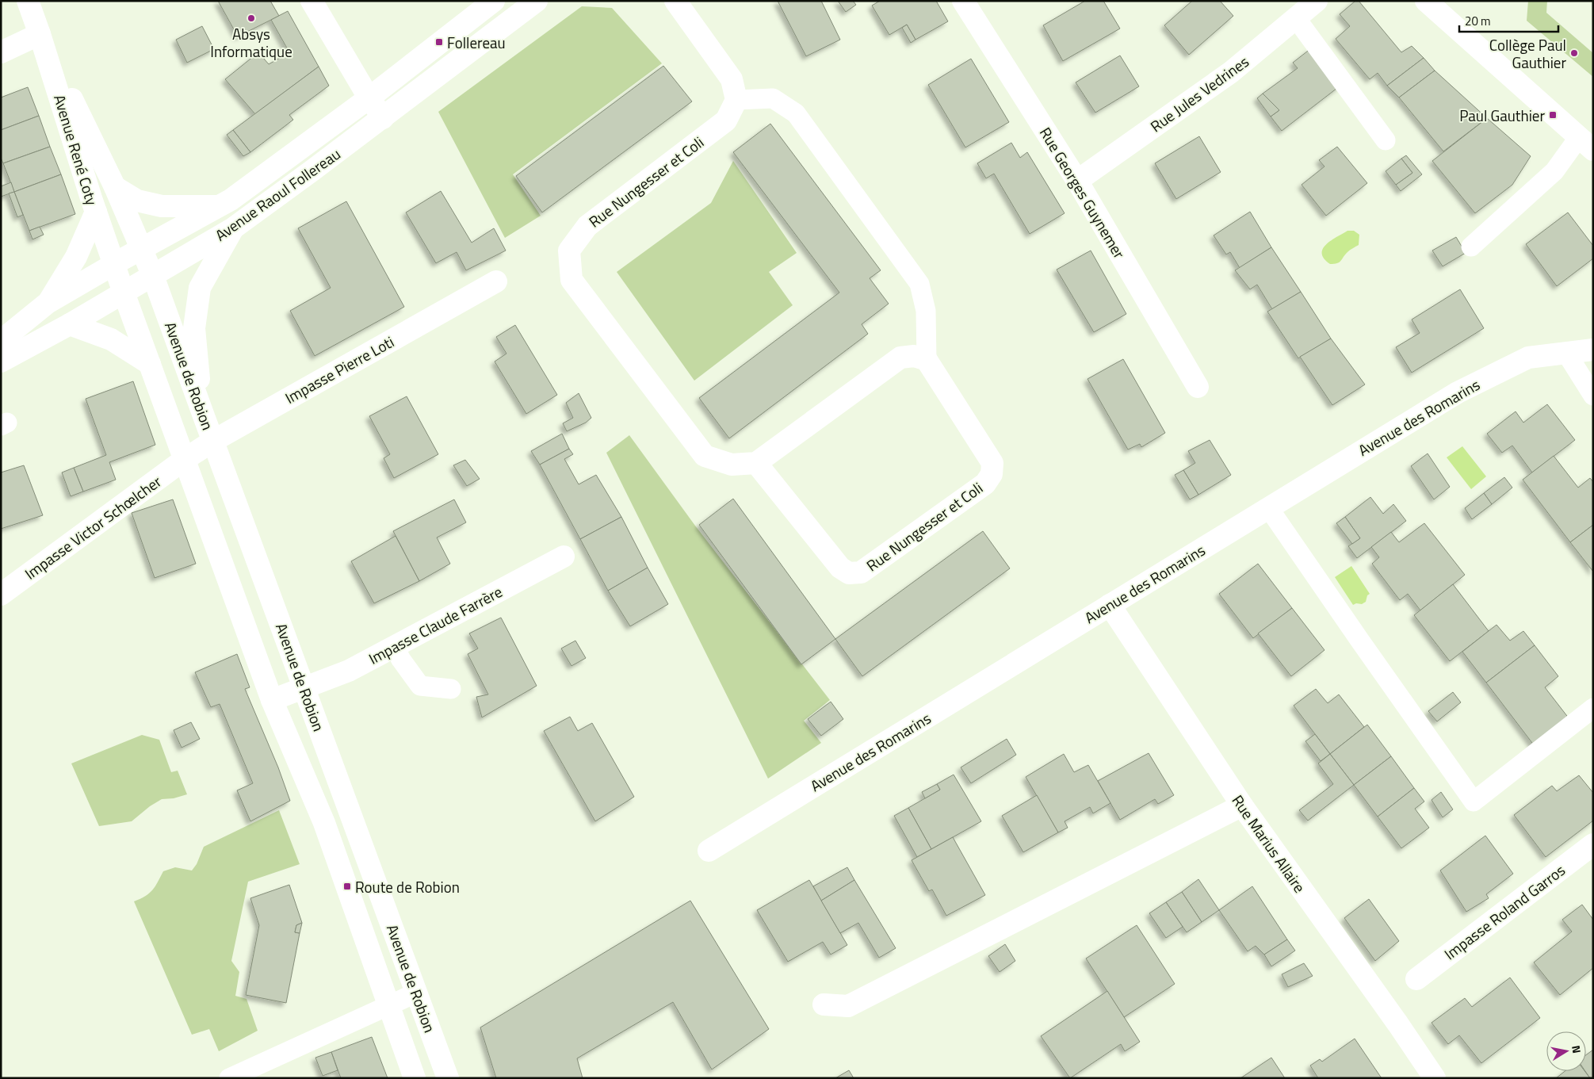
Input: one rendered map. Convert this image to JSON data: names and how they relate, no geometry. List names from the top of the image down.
{
  "streets": {
    "street": [
      "Rue Jules Vedrines",
      "Avenue René Coty",
      "Rue Nungesser et Coli",
      "Rue Georges Guynemer",
      "Avenue Raoul Follereau",
      "Impasse Pierre Loti",
      "Avenue de Robion",
      "Avenue des Romarins",
      "Impasse Victor Schœlcher",
      "Impasse Claude Farrère",
      "Rue Marius Allaire",
      "Impasse Roland Garros"
    ]
  },
  "crossings": [
    ["Rue Jules Vedrines", "Rue Georges Guynemer"],
    ["Avenue René Coty", "Avenue Raoul Follereau"],
    ["Avenue René Coty", "Avenue de Robion"],
    ["Avenue Raoul Follereau", "Avenue de Robion"],
    ["Impasse Pierre Loti", "Avenue de Robion"],
    ["Impasse Pierre Loti", "Impasse Victor Schœlcher"],
    ["Avenue de Robion", "Impasse Victor Schœlcher"],
    ["Avenue de Robion", "Impasse Claude Farrère"],
    ["Avenue des Romarins", "Rue Marius Allaire"]
  ],
  "places": {
    "other": ["Absys Informatique", "Collège Paul Gauthier"],
    "transit": ["Follereau", "Paul Gauthier", "Route de Robion"]
  },
  "scale_bar": "20 m",
  "north": "right"
}
